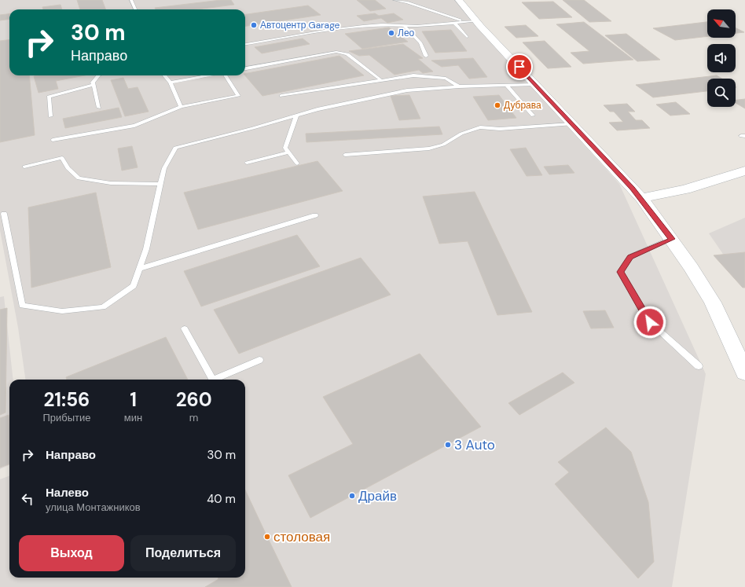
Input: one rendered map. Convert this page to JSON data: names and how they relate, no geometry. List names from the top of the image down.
{
  "places": [
    "Автоцентр Garage",
    "Лео",
    "Дубрава",
    "3 Auto",
    "Драйв",
    "столовая"
  ],
  "north": "top left",
  "page": {
    "turn": ["30 m", "Направо"],
    "eta": [
      "21:56",
      "Прибытие",
      "1",
      "мин",
      "260",
      "m"
    ],
    "list": [
      {
        "name": "Направо",
        "value": "30 m"
      },
      {
        "name": "Налево",
        "note": "улица Монтажников",
        "value": "40 m"
      }
    ],
    "buttons": ["Выход", "Поделиться"]
  }
}
